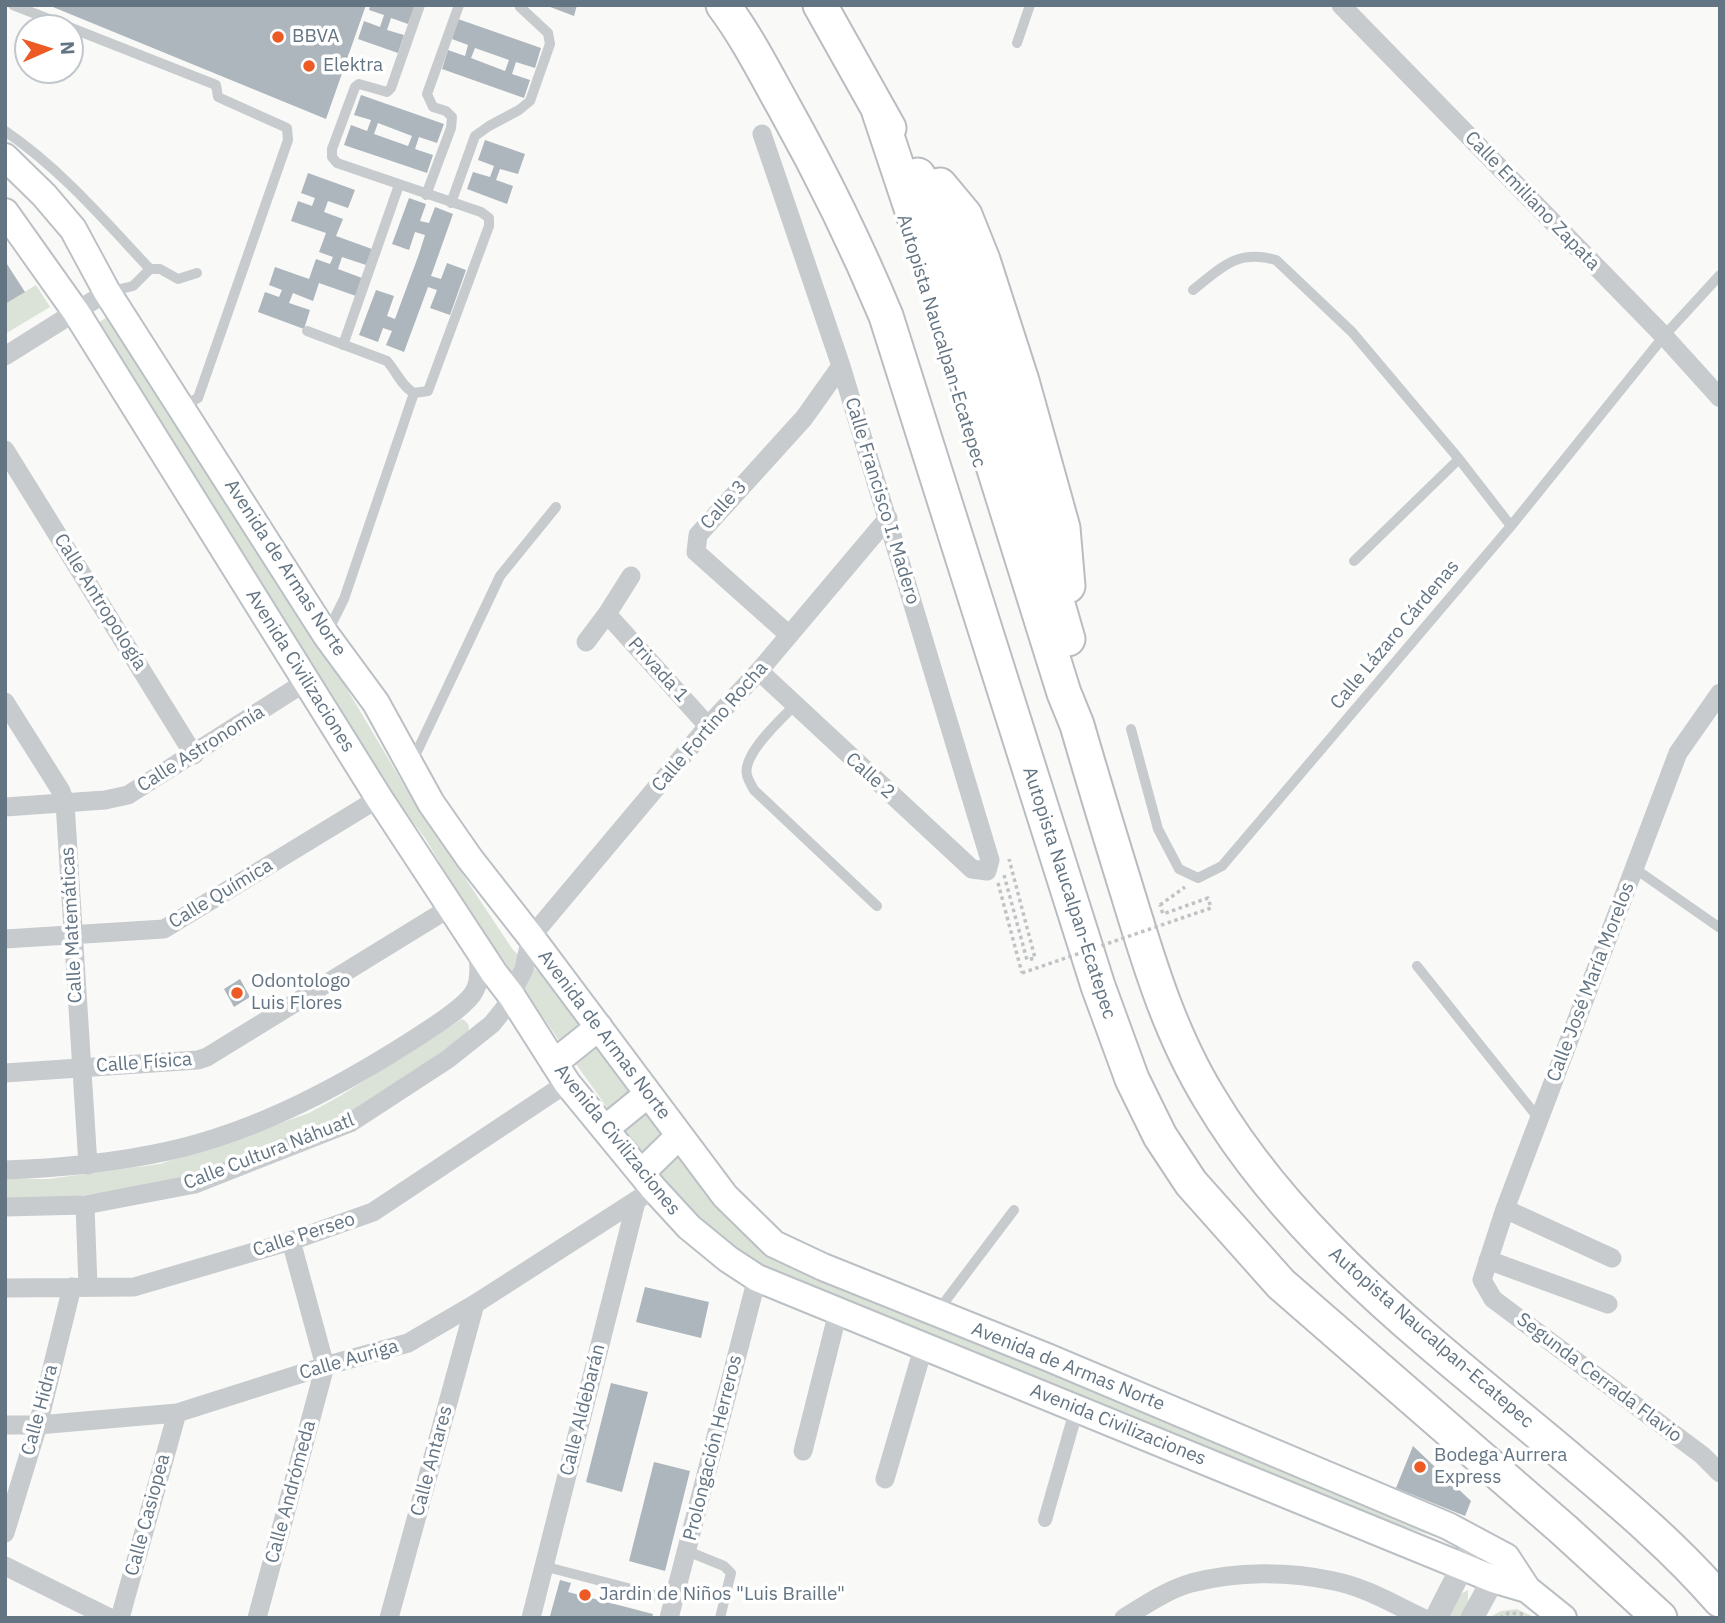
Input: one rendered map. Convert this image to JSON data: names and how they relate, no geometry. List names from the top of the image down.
{
  "streets": {
    "highway": ["Autopista Naucalpan-Ecatepec"],
    "main road": ["Avenida de Armas Norte", "Avenida Civilizaciones"],
    "street": [
      "Calle Emiliano Zapata",
      "Calle Francisco I. Madero",
      "Calle 3",
      "Calle Antropología",
      "Privada 1",
      "Calle Fortino Rocha",
      "Calle Astronomía",
      "Calle 2",
      "Calle Química",
      "Calle Matemáticas",
      "Calle José María Morelos",
      "Calle Física",
      "Calle Cultura Náhuatl",
      "Calle Perseo",
      "Calle Auriga",
      "Segunda Cerrada Flavio",
      "Calle Hidra",
      "Calle Aldebarán",
      "Prolongación Herreros",
      "Calle Antares",
      "Calle Andrómeda",
      "Calle Casiopea"
    ],
    "lane": ["Calle Lázaro Cárdenas"]
  },
  "crossings": [
    ["Calle Emiliano Zapata", "Calle Lázaro Cárdenas"],
    ["Calle Francisco I. Madero", "Calle 3"],
    ["Calle Francisco I. Madero", "Calle Fortino Rocha"],
    ["Calle Francisco I. Madero", "Calle 2"],
    ["Calle 3", "Calle Fortino Rocha"],
    ["Avenida de Armas Norte", "Avenida Civilizaciones"],
    ["Avenida de Armas Norte", "Calle Fortino Rocha"],
    ["Avenida de Armas Norte", "Calle Cultura Náhuatl"],
    ["Calle Antropología", "Calle Astronomía"],
    ["Privada 1", "Calle Fortino Rocha"],
    ["Avenida Civilizaciones", "Calle Astronomía"],
    ["Avenida Civilizaciones", "Calle Química"],
    ["Avenida Civilizaciones", "Calle Física"],
    ["Avenida Civilizaciones", "Calle Cultura Náhuatl"],
    ["Avenida Civilizaciones", "Calle Perseo"],
    ["Avenida Civilizaciones", "Calle Auriga"],
    ["Avenida Civilizaciones", "Calle Aldebarán"],
    ["Avenida Civilizaciones", "Prolongación Herreros"],
    ["Calle Fortino Rocha", "Calle 2"],
    ["Calle Fortino Rocha", "Calle Cultura Náhuatl"],
    ["Calle Astronomía", "Calle Matemáticas"],
    ["Calle Química", "Calle Matemáticas"],
    ["Calle Matemáticas", "Calle Física"],
    ["Calle Matemáticas", "Calle Cultura Náhuatl"],
    ["Calle José María Morelos", "Segunda Cerrada Flavio"],
    ["Calle Cultura Náhuatl", "Calle Hidra"],
    ["Calle Perseo", "Calle Hidra"],
    ["Calle Auriga", "Calle Hidra"],
    ["Calle Auriga", "Calle Aldebarán"],
    ["Calle Auriga", "Calle Antares"],
    ["Calle Auriga", "Calle Andrómeda"],
    ["Calle Auriga", "Calle Casiopea"]
  ],
  "places": [
    "BBVA",
    "Elektra",
    "Odontologo Luis Flores",
    "Bodega Aurrera Express",
    "Jardin de Niños \"Luis Braille\""
  ],
  "north": "right"
}
